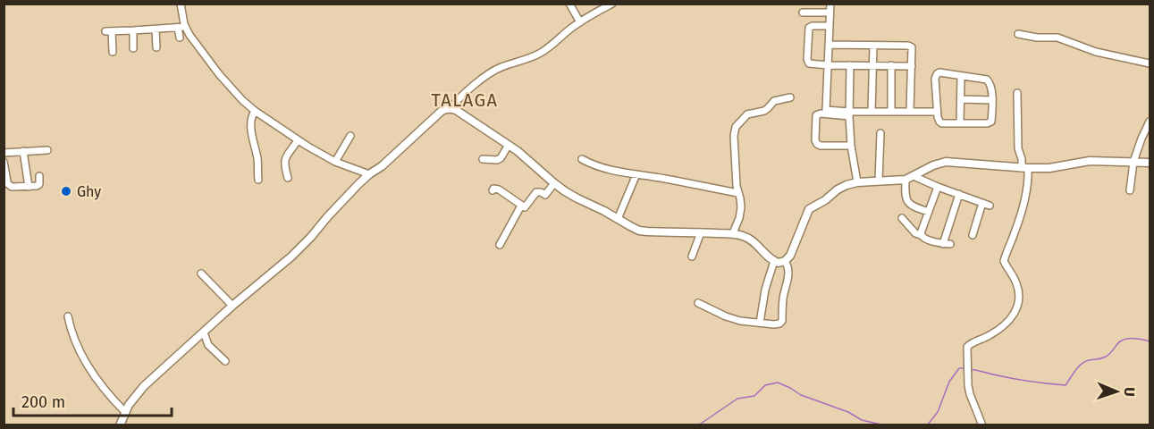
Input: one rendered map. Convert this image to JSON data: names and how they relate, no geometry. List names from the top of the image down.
{
  "districts": ["TALAGA"],
  "places": ["Ghy"],
  "scale_bar": "200 m",
  "north": "right"
}
